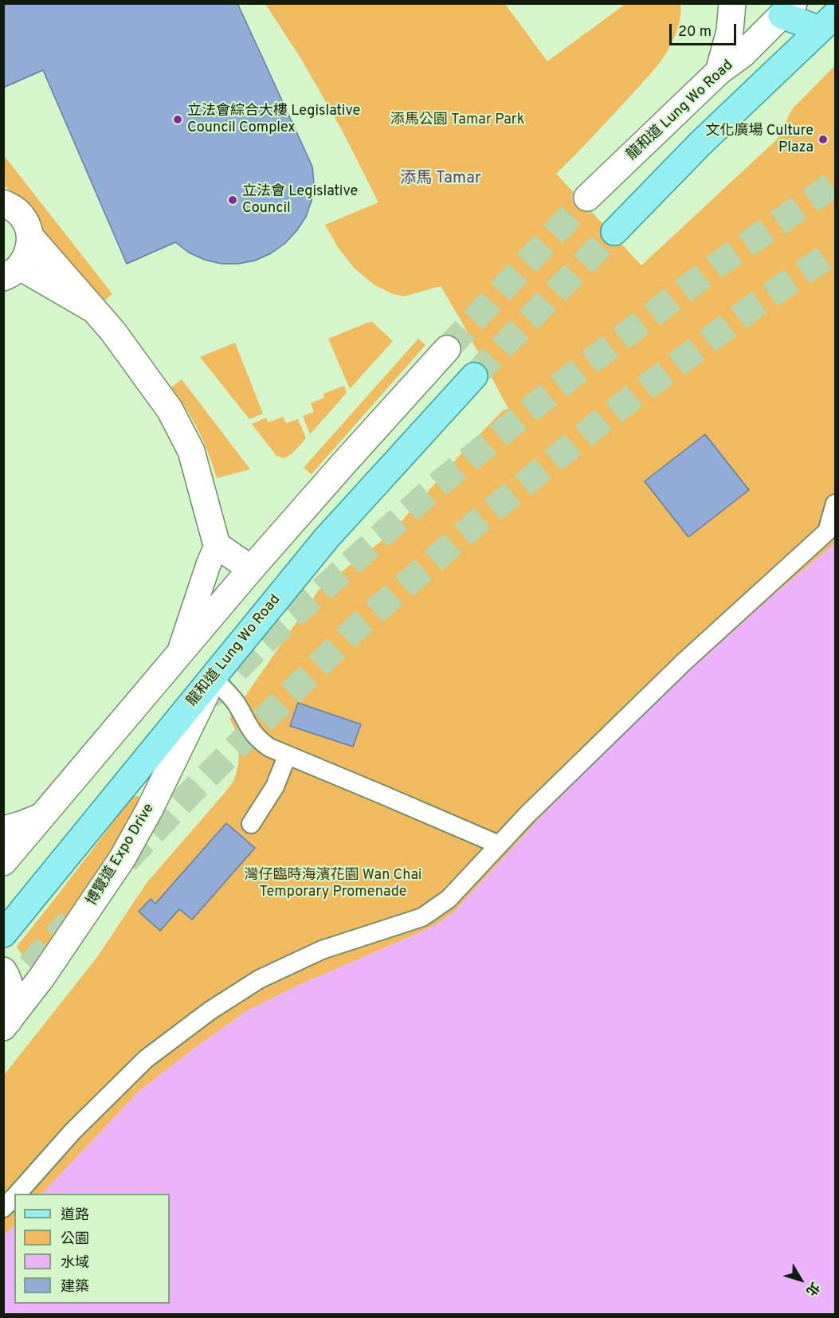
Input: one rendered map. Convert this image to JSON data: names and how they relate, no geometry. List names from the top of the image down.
{
  "streets": {
    "main road": ["龍和道 Lung Wo Road", "博覽道 Expo Drive"]
  },
  "crossings": [
    ["龍和道 Lung Wo Road", "博覽道 Expo Drive"]
  ],
  "districts": ["添馬 Tamar"],
  "parks": ["添馬公園 Tamar Park", "灣仔臨時海濱花園 Wan Chai Temporary Promenade"],
  "places": ["立法會綜合大樓 Legislative Council Complex", "文化廣場 Culture Plaza", "立法會 Legislative Council"],
  "legend": [
    "道路",
    "公園",
    "水域",
    "建築"
  ],
  "scale_bar": "20 m",
  "north": "bottom right"
}
